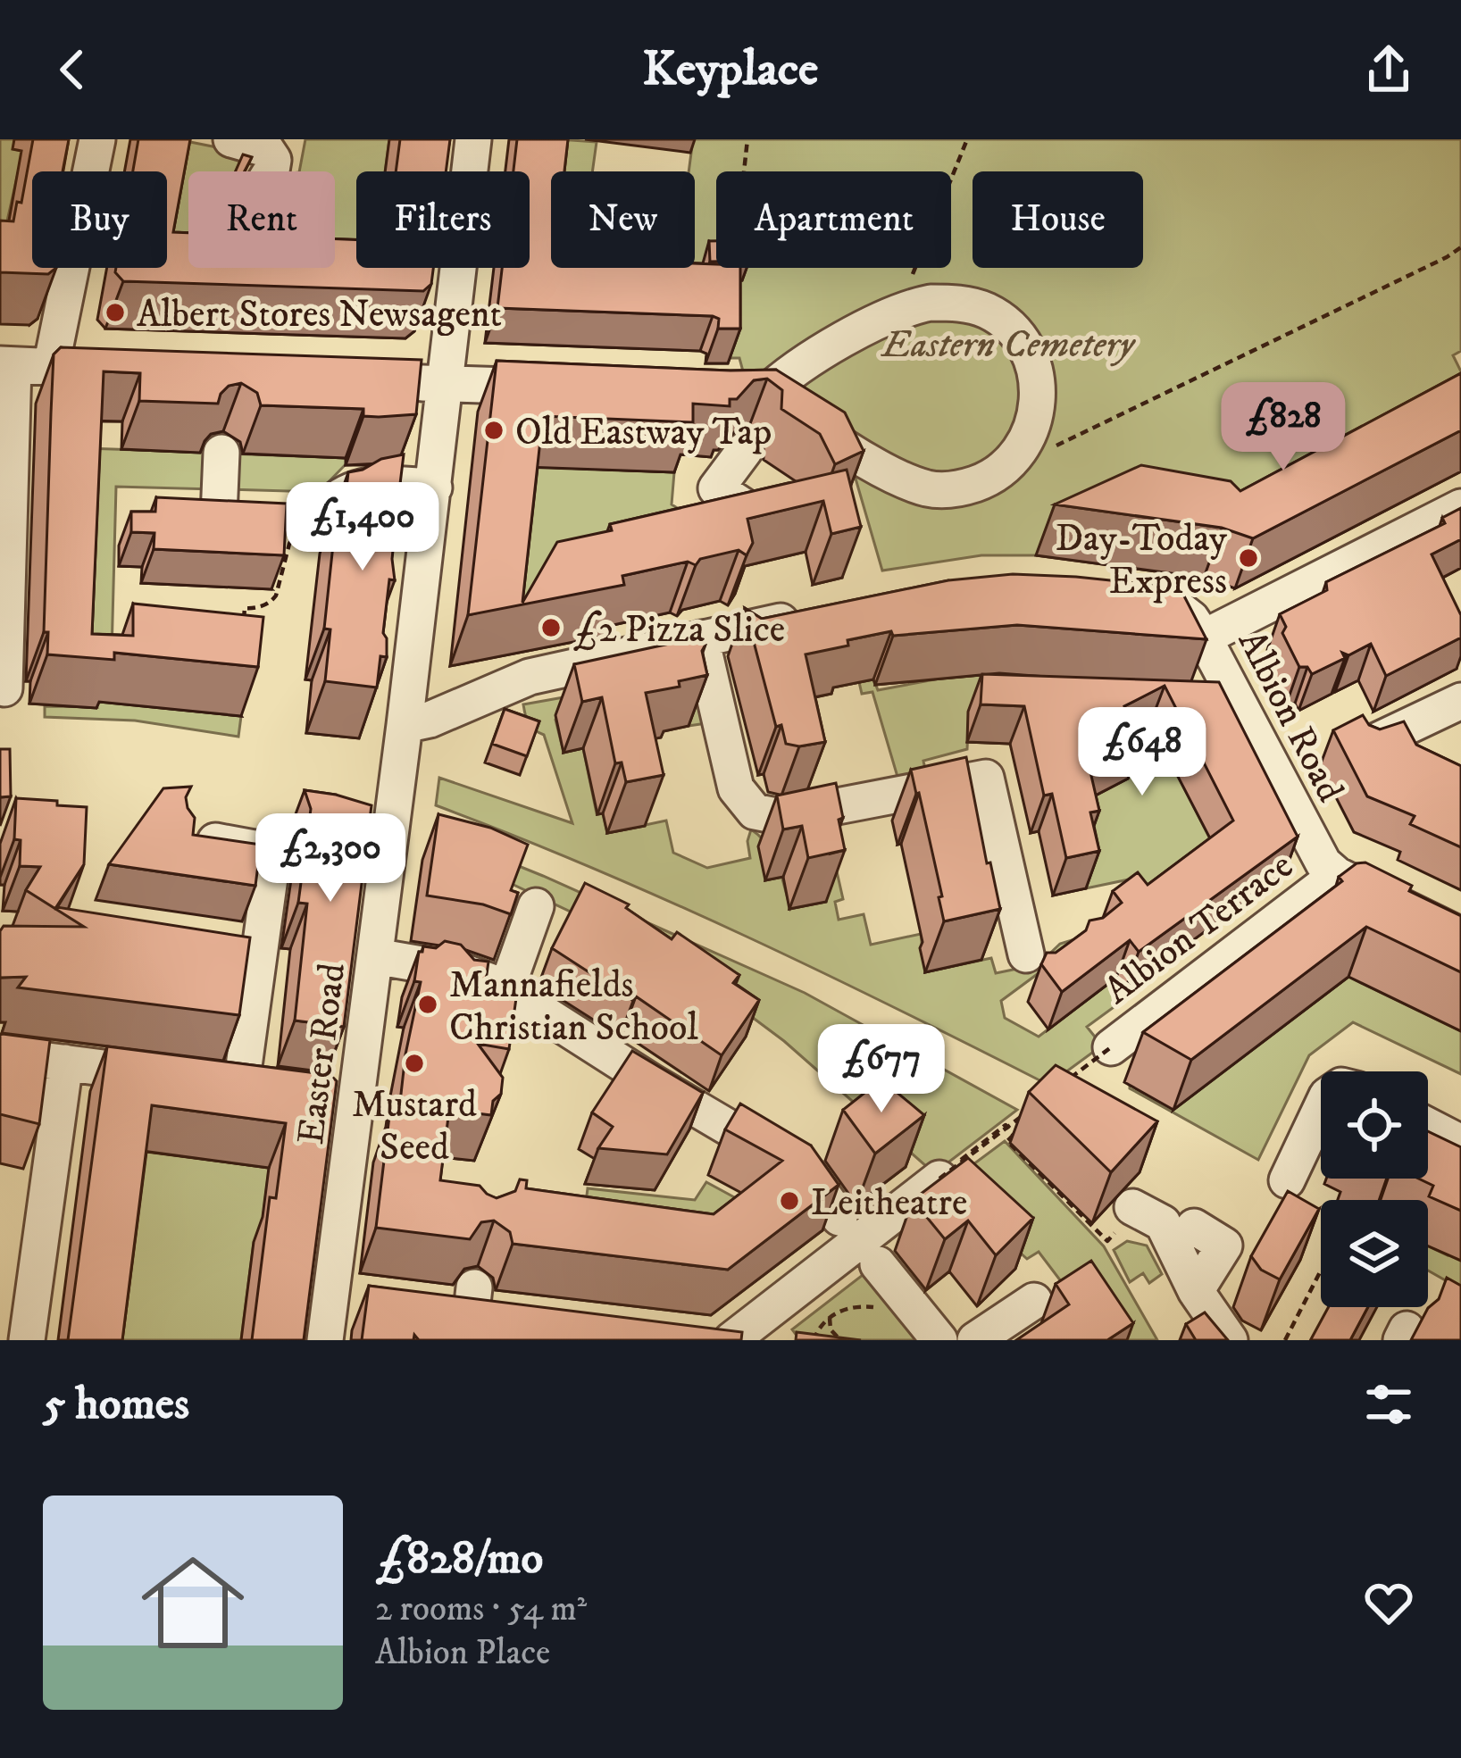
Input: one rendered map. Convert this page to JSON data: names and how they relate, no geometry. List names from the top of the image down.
{
  "streets": {
    "street": ["Albion Road", "Albion Terrace", "Easter Road"]
  },
  "crossings": [
    ["Albion Road", "Albion Terrace"]
  ],
  "parks": ["Eastern Cemetery"],
  "places": [
    "Albert Stores Newsagent",
    "Old Eastway Tap",
    "Day-Today Express",
    "£2 Pizza Slice",
    "Mannafields Christian School",
    "Mustard Seed",
    "Leitheatre"
  ],
  "page": {
    "header": "Keyplace",
    "chip": [
      "Buy",
      "Rent",
      "Filters",
      "New",
      "Apartment",
      "House"
    ],
    "price": [
      "£828",
      "£1,400",
      "£648",
      "£2,300",
      "£677"
    ],
    "heading": "5 homes",
    "list": [
      {
        "name": "£828/mo",
        "note": "2 rooms · 54 m² · Albion Place"
      }
    ]
  }
}
